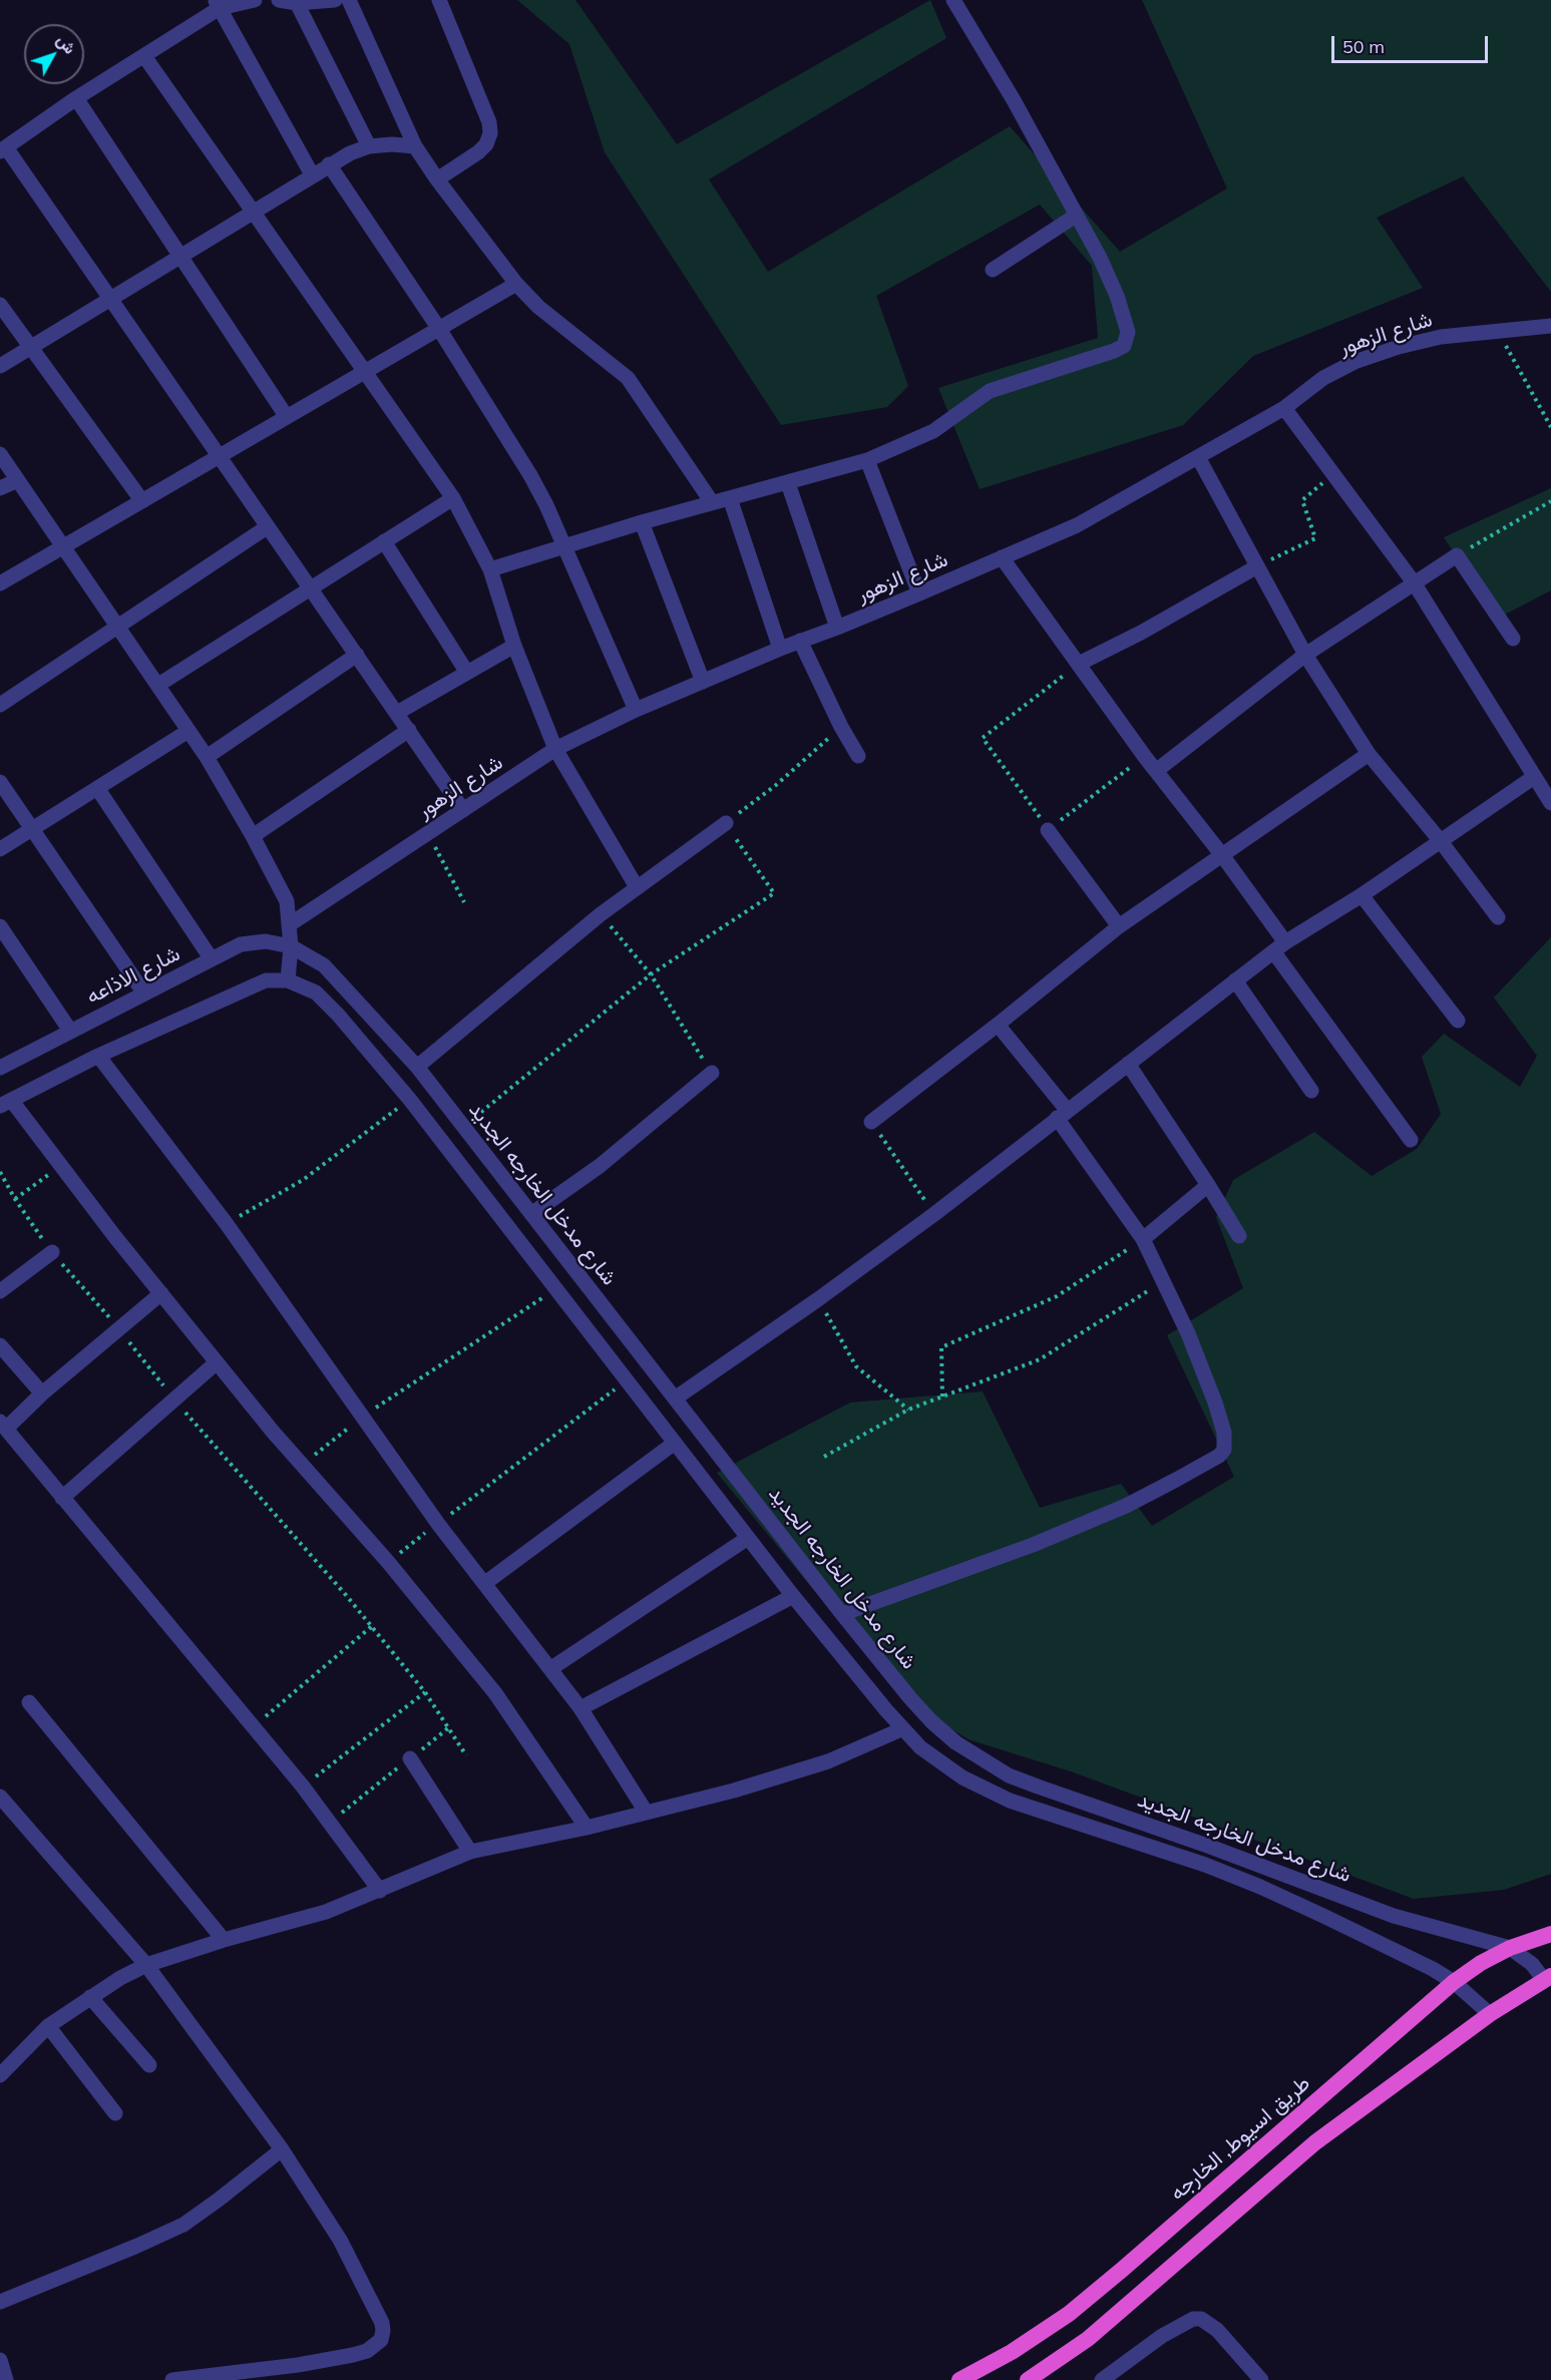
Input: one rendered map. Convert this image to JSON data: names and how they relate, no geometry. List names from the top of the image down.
{
  "streets": {
    "highway": ["طريق اسيوط, الخارجه"],
    "street": ["شارع الزهور", "شارع الاذاعه", "شارع مدخل الخارجه الجديد"]
  },
  "crossings": [
    ["شارع الاذاعه", "شارع مدخل الخارجه الجديد"],
    ["شارع مدخل الخارجه الجديد", "طريق اسيوط, الخارجه"]
  ],
  "scale_bar": "50 m",
  "north": "top right"
}
